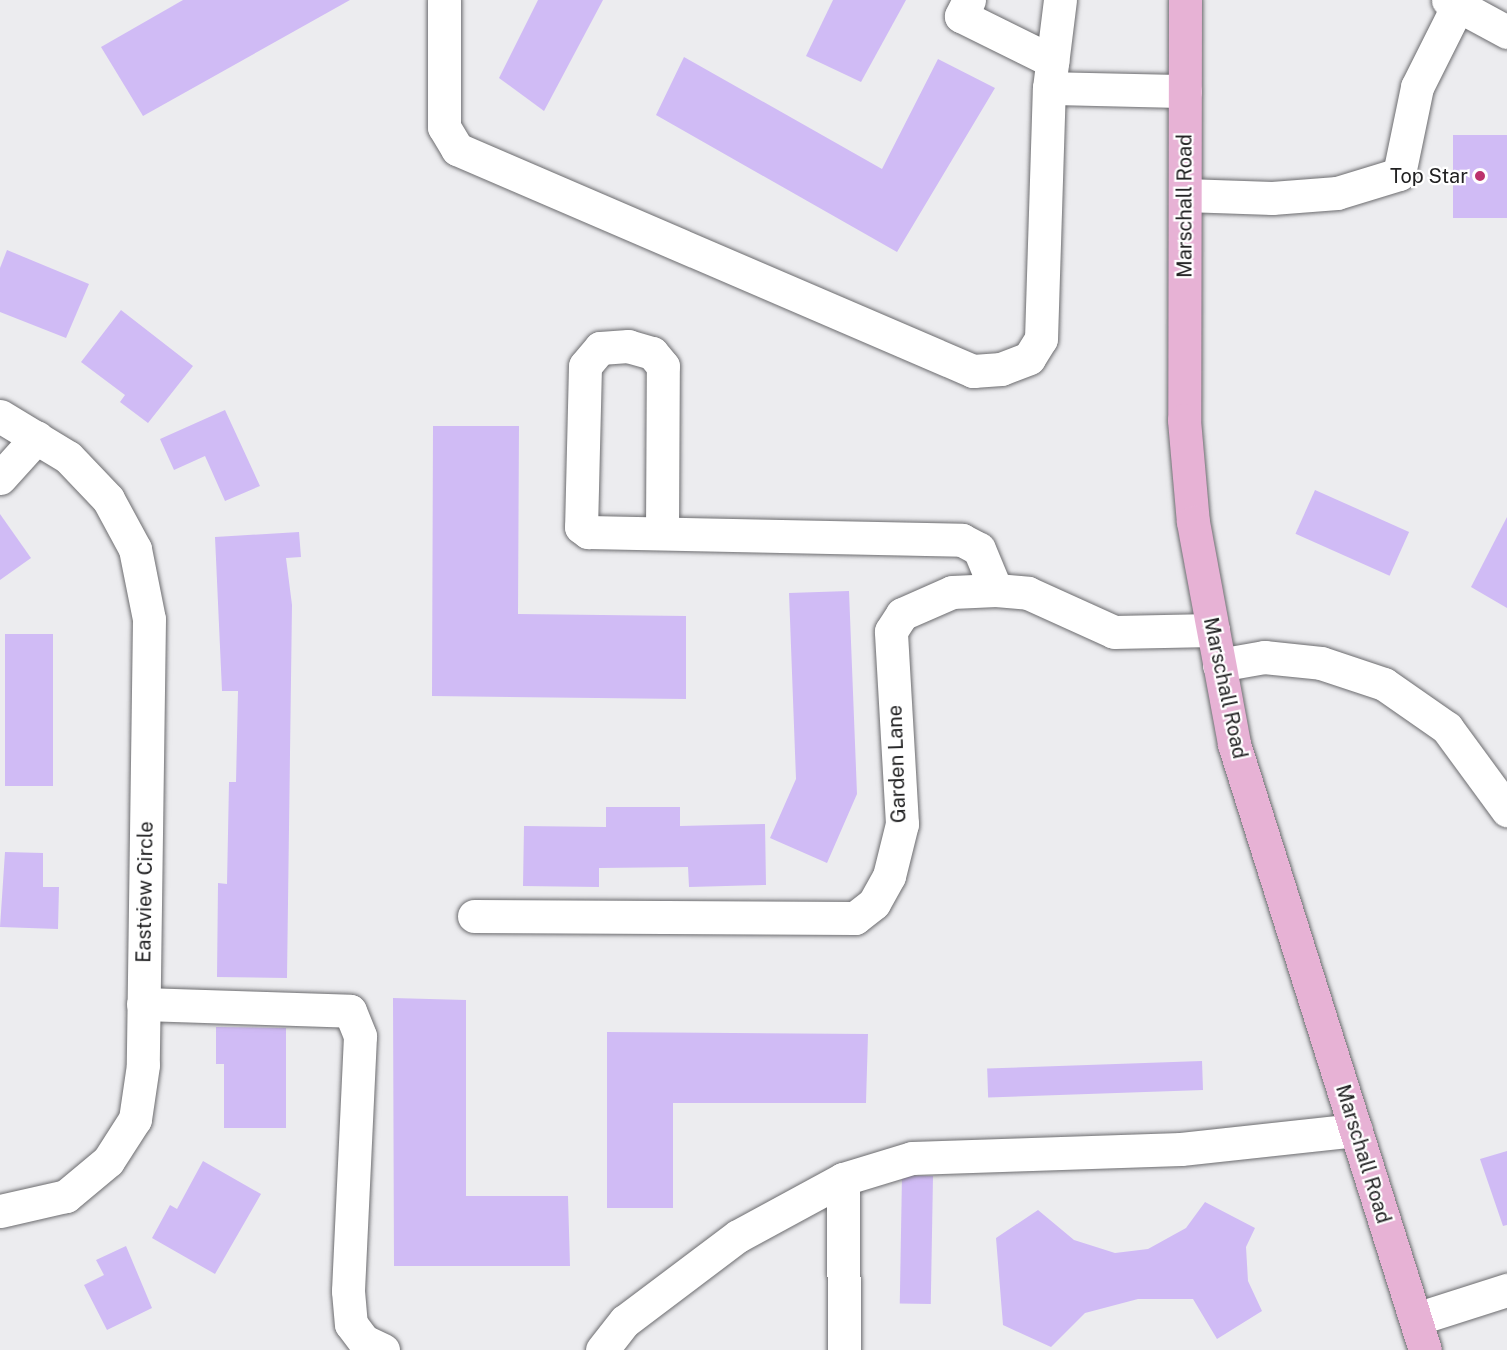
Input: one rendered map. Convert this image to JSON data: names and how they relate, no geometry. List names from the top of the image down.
{
  "streets": {
    "main road": ["Marschall Road"],
    "street": ["Garden Lane", "Eastview Circle"]
  },
  "crossings": [
    ["Marschall Road", "Garden Lane"]
  ],
  "places": ["Top Star"]
}
